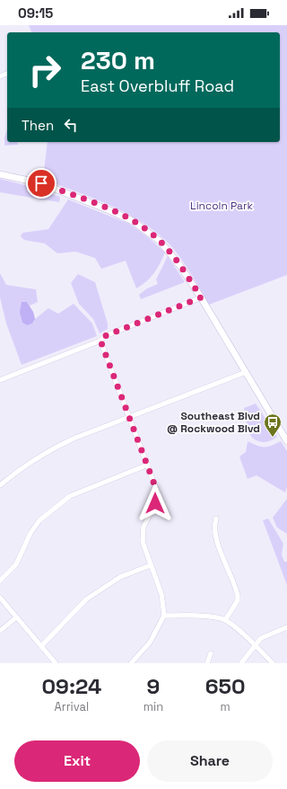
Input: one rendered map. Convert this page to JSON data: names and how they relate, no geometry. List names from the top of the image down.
{
  "parks": ["Lincoln Park"],
  "places": {
    "bus stop": ["Southeast Blvd @ Rockwood Blvd"]
  },
  "page": {
    "status": "09:15",
    "turn": ["230 m", "East Overbluff Road"],
    "then": "Then",
    "eta": [
      "09:24",
      "Arrival",
      "9",
      "min",
      "650",
      "m"
    ],
    "buttons": ["Exit", "Share"]
  }
}
